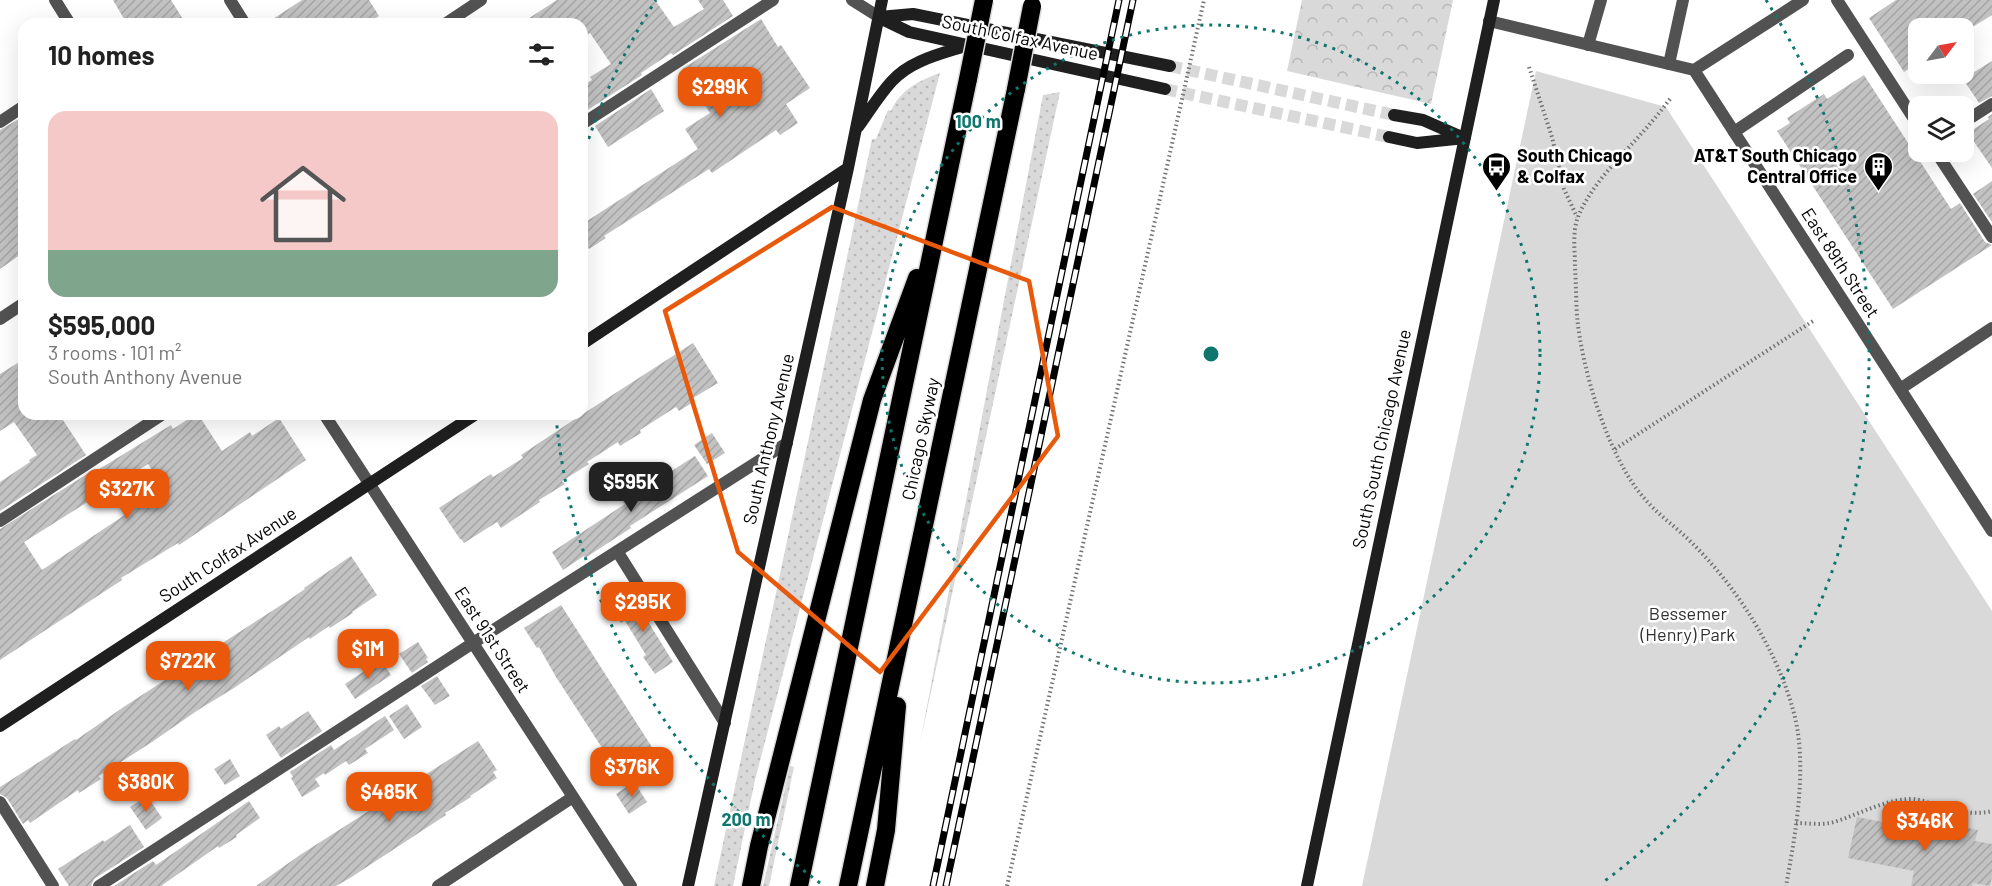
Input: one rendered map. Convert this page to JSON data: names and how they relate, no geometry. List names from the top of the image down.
{
  "streets": {
    "highway": ["Chicago Skyway"],
    "main road": ["South Colfax Avenue", "South Anthony Avenue", "South South Chicago Avenue"],
    "street": ["East 89th Street", "East 91st Street"]
  },
  "crossings": [
    ["South Colfax Avenue", "South Anthony Avenue"],
    ["South Colfax Avenue", "East 91st Street"]
  ],
  "parks": ["Bessemer (Henry) Park"],
  "places": {
    "bus stop": ["South Chicago & Colfax"],
    "building": ["AT&T South Chicago Central Office"]
  },
  "north": "top right",
  "page": {
    "heading": "10 homes",
    "price": [
      "$299K",
      "$595K",
      "$327K",
      "$295K",
      "$1M",
      "$722K",
      "$376K",
      "$380K",
      "$485K",
      "$346K"
    ],
    "list": [
      {
        "name": "$595,000",
        "note": "3 rooms · 101 m² · South Anthony Avenue"
      }
    ]
  },
  "rings": ["100 m", "200 m"]
}
